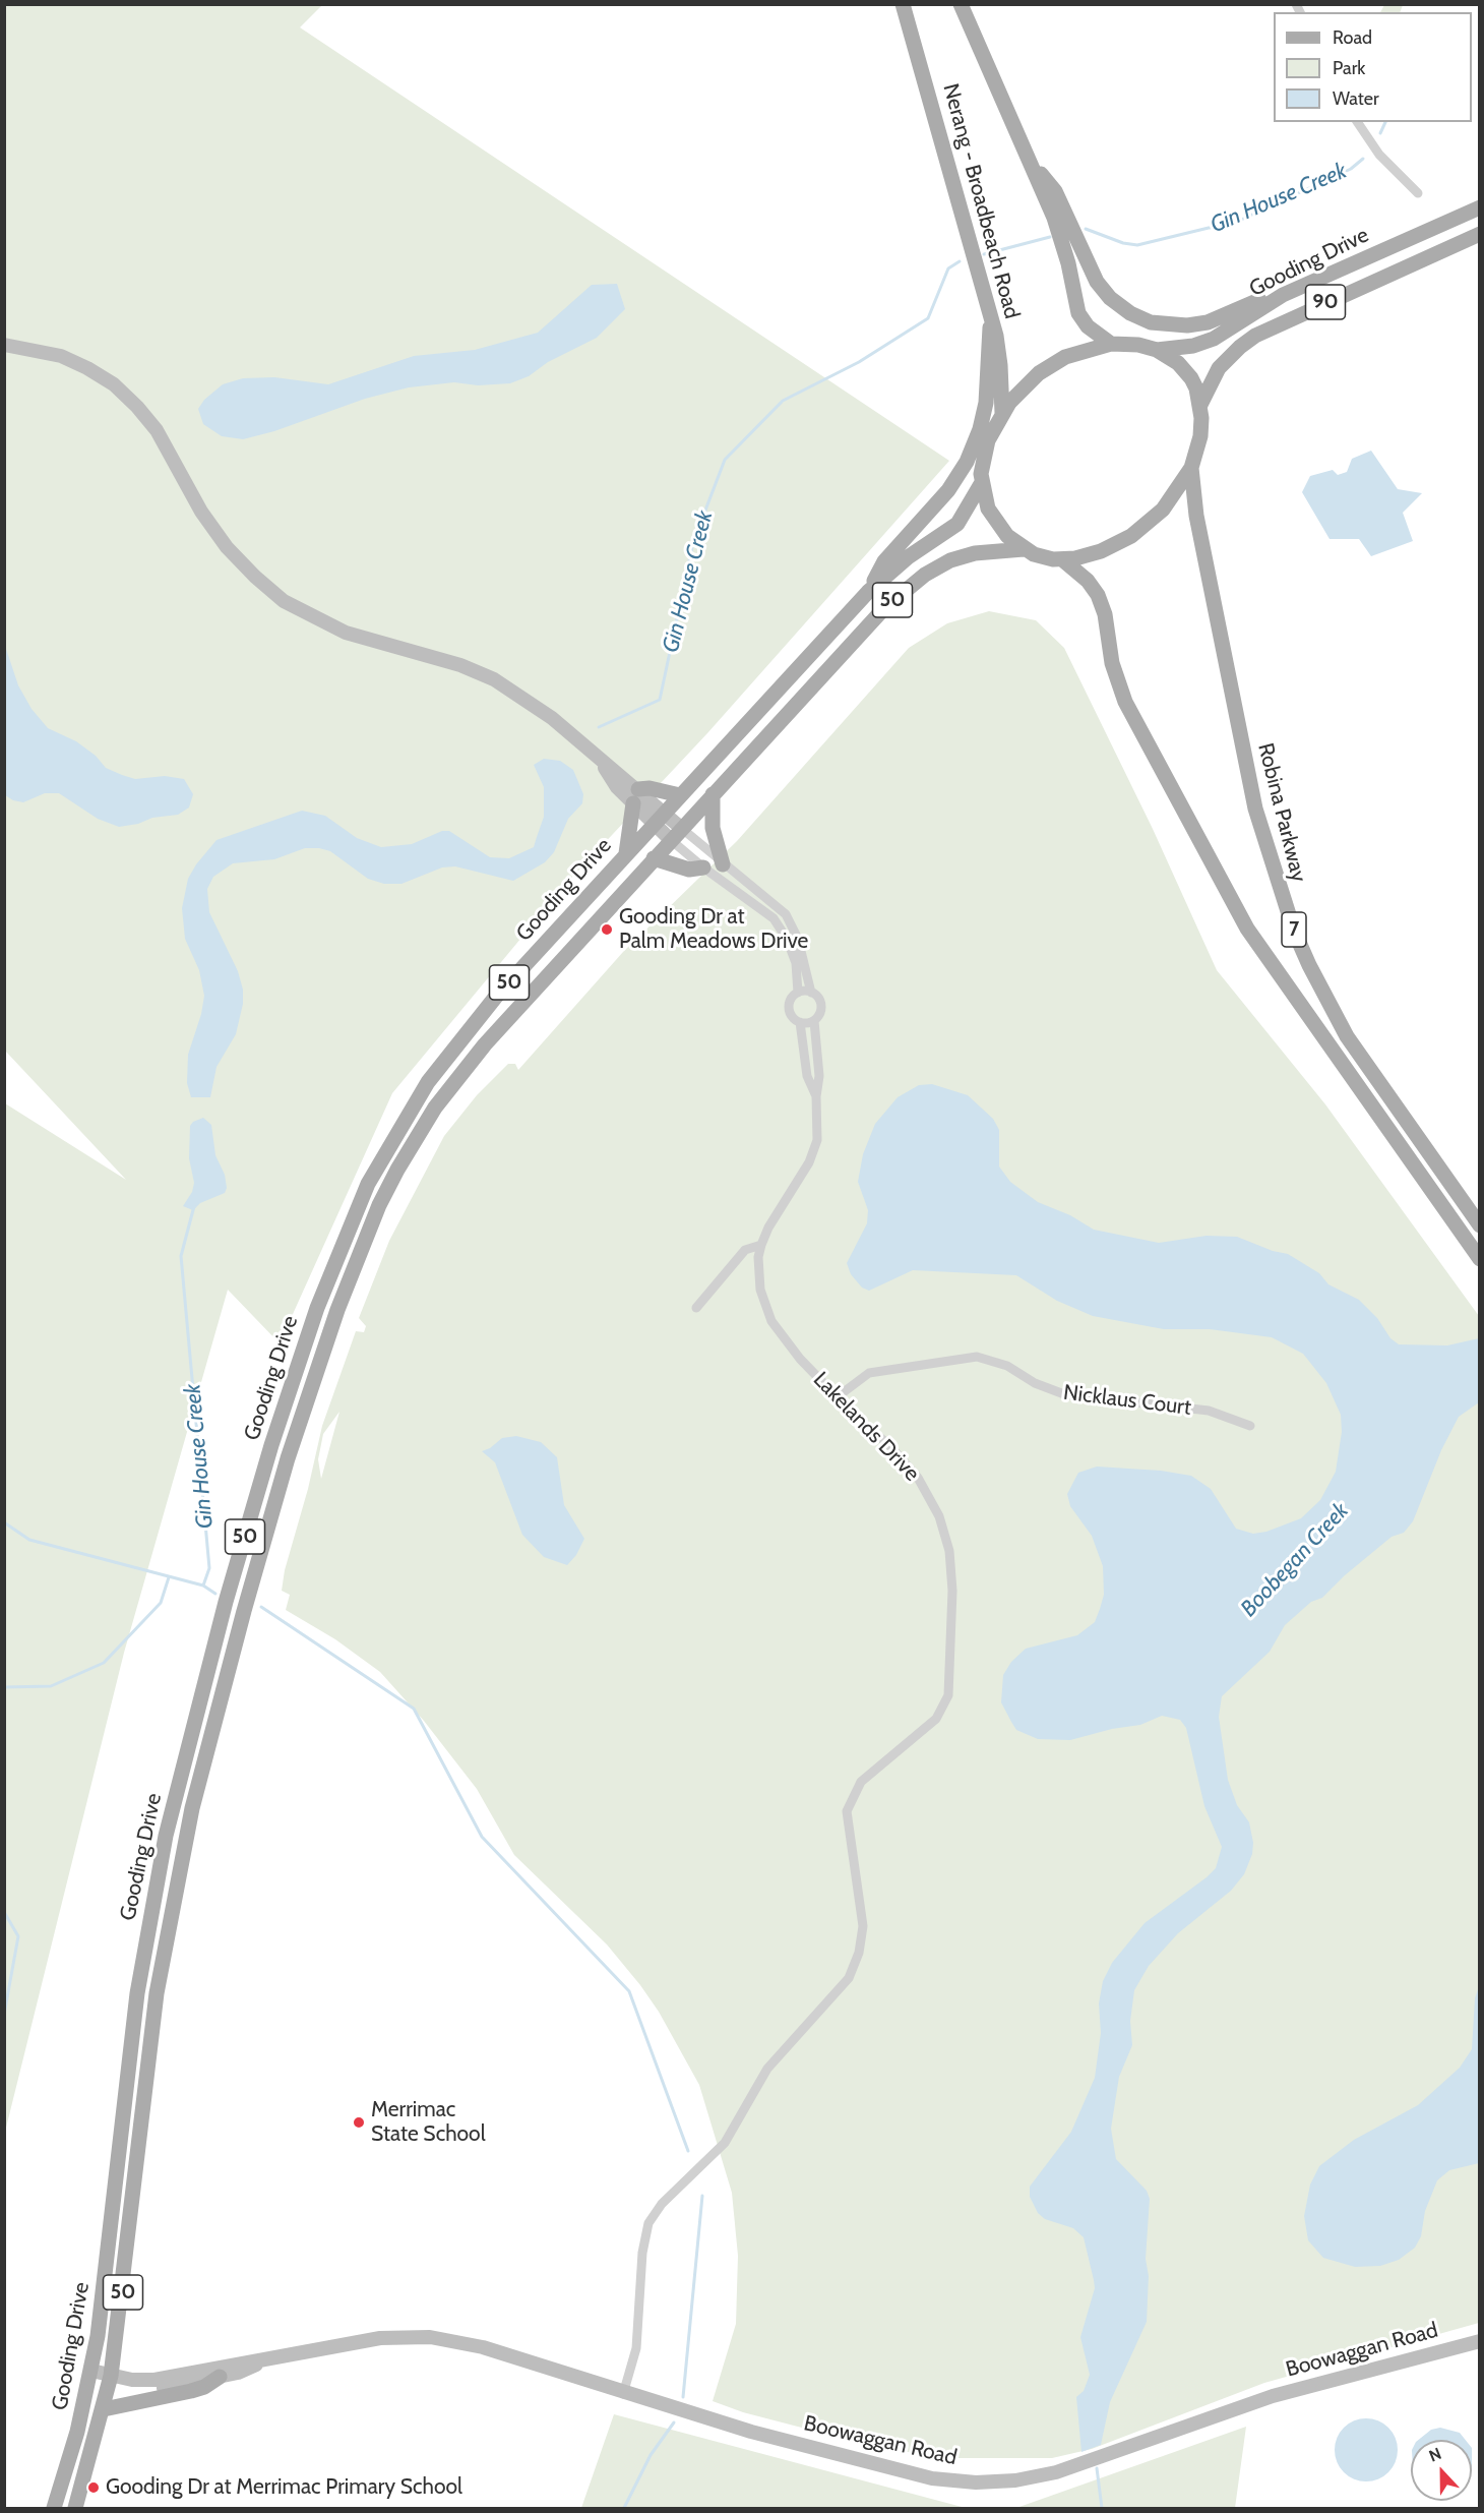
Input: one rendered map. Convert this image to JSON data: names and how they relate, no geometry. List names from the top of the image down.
{
  "streets": {
    "main road": [
      "Nerang - Broadbeach Road",
      "Gooding Drive",
      "90",
      "50",
      "Robina Parkway",
      "7",
      "Boowaggan Road"
    ],
    "street": ["Nicklaus Court", "Lakelands Drive"]
  },
  "crossings": [
    ["Nerang - Broadbeach Road", "Gooding Drive"],
    ["Nerang - Broadbeach Road", "90"],
    ["Nerang - Broadbeach Road", "Robina Parkway"],
    ["Nerang - Broadbeach Road", "7"],
    ["Gooding Drive", "90"],
    ["Gooding Drive", "Robina Parkway"],
    ["Gooding Drive", "7"],
    ["Gooding Drive", "Boowaggan Road"],
    ["90", "Robina Parkway"],
    ["90", "7"],
    ["Robina Parkway", "7"],
    ["Nicklaus Court", "Lakelands Drive"],
    ["Lakelands Drive", "Boowaggan Road"]
  ],
  "water": ["Gin House Creek", "Boobegan Creek"],
  "places": ["Gooding Dr at Palm Meadows Drive", "Merrimac State School", "Gooding Dr at Merrimac Primary School"],
  "legend": ["Road", "Park", "Water"],
  "north": "top"
}
